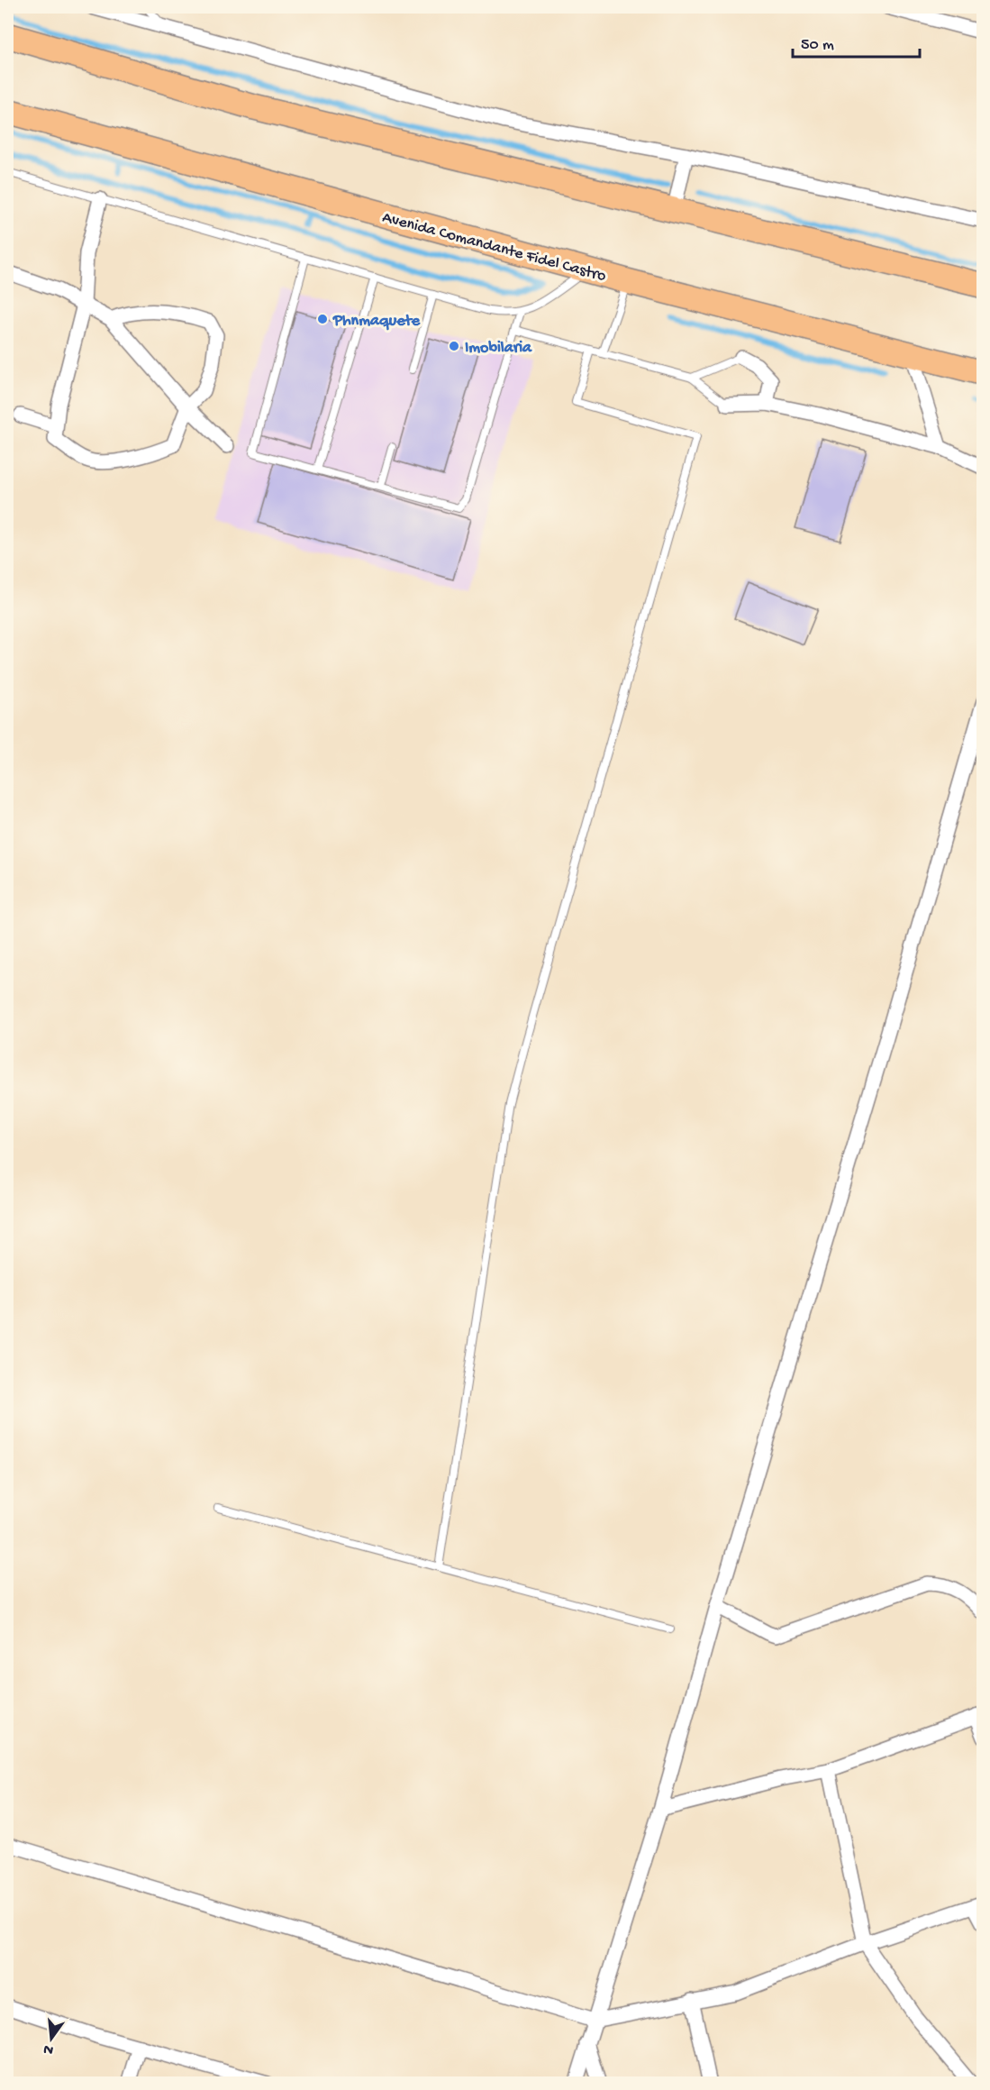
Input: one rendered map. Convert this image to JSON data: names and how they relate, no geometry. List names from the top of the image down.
{
  "streets": {
    "highway": ["Avenida Comandante Fidel Castro"]
  },
  "places": ["Phnmaquete", "Imobilaria"],
  "scale_bar": "50 m",
  "north": "bottom"
}
